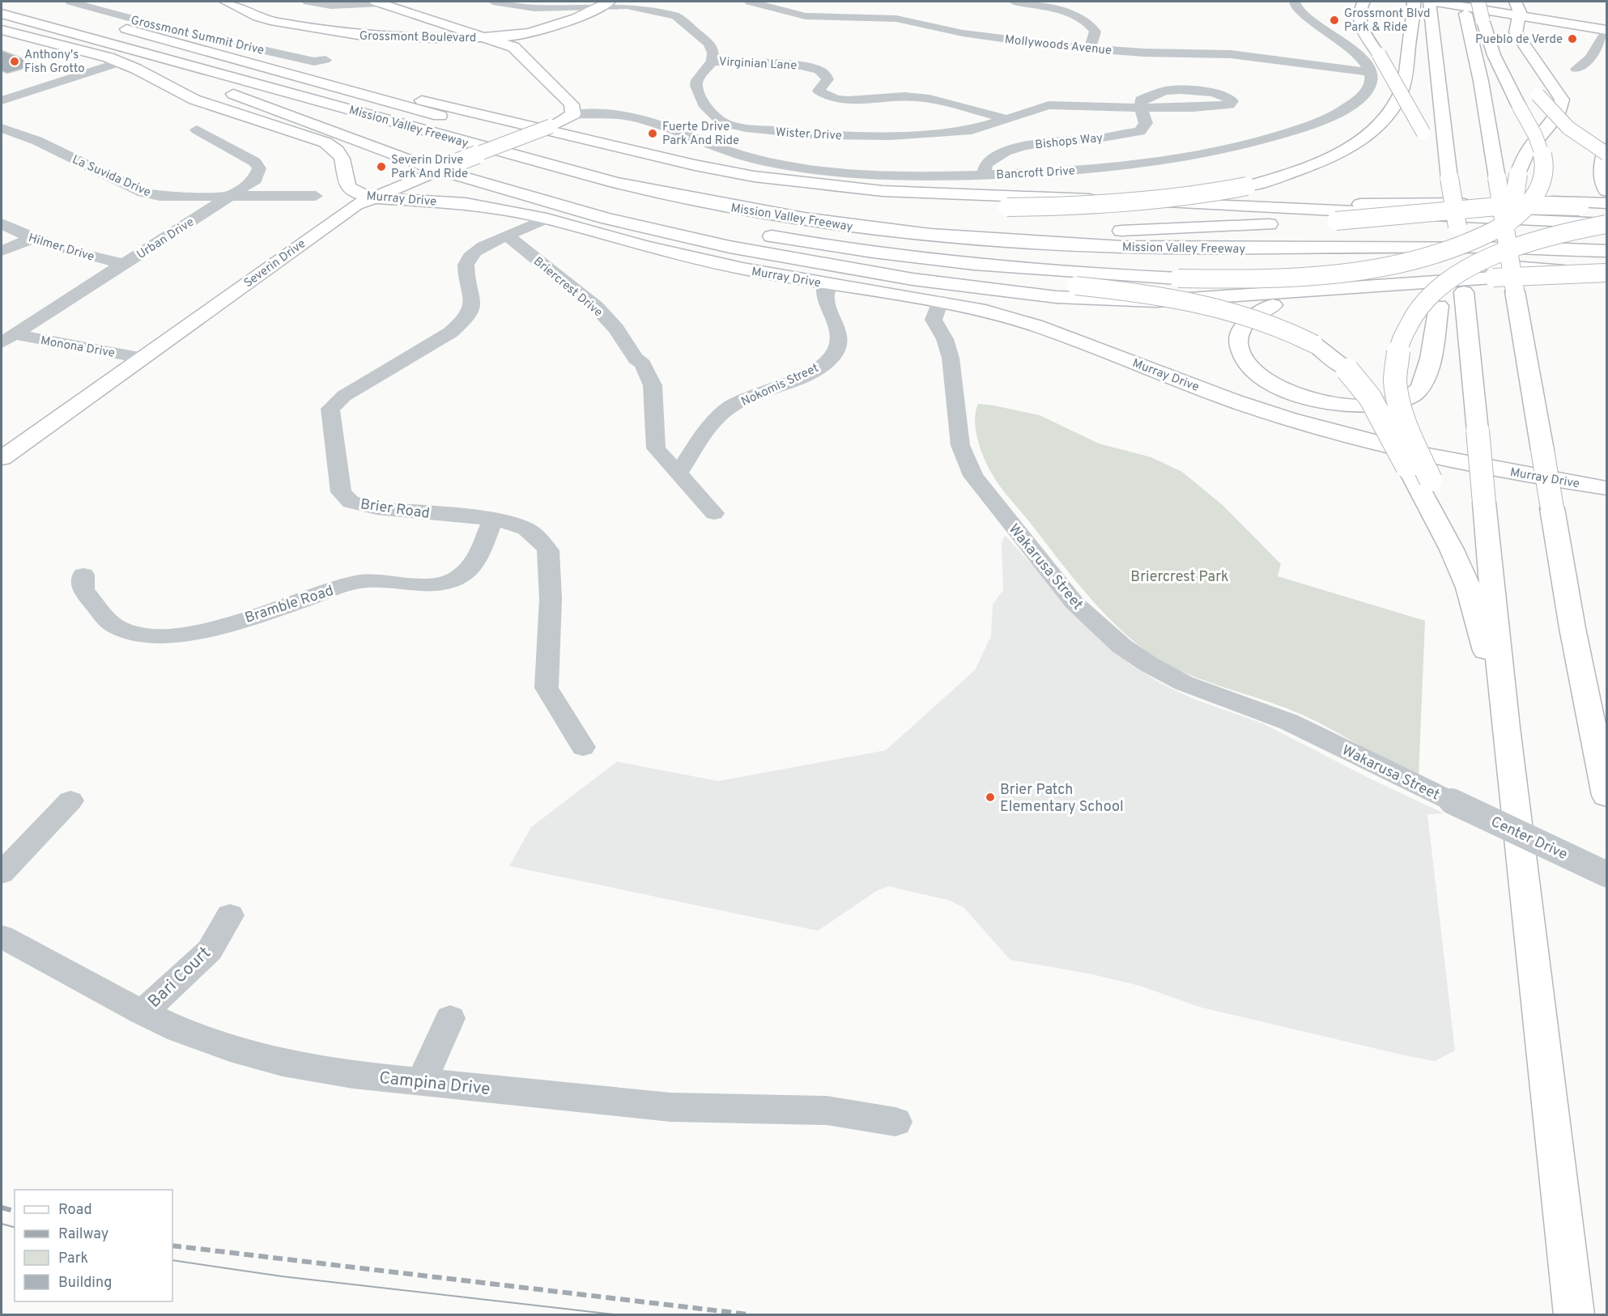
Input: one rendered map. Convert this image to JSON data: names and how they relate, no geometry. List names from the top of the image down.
{
  "streets": {
    "main road": [
      "Grossmont Boulevard",
      "Mission Valley Freeway",
      "Murray Drive",
      "Severin Drive"
    ],
    "street": [
      "Grossmont Summit Drive",
      "Mollywoods Avenue",
      "Virginian Lane",
      "Wister Drive",
      "Bishops Way",
      "Bancroft Drive",
      "La Suvida Drive",
      "Urban Drive",
      "Hilmer Drive",
      "Briercrest Drive",
      "Monona Drive",
      "Nokomis Street",
      "Brier Road",
      "Wakarusa Street",
      "Bramble Road",
      "Center Drive",
      "Bari Court",
      "Campina Drive"
    ]
  },
  "crossings": [
    ["Grossmont Summit Drive", "Mission Valley Freeway"],
    ["Mollywoods Avenue", "Bancroft Drive"],
    ["Virginian Lane", "Wister Drive"],
    ["Wister Drive", "Bishops Way"],
    ["Bishops Way", "Bancroft Drive"],
    ["Bancroft Drive", "Severin Drive"],
    ["La Suvida Drive", "Urban Drive"],
    ["Murray Drive", "Severin Drive"],
    ["Murray Drive", "Nokomis Street"],
    ["Murray Drive", "Brier Road"],
    ["Murray Drive", "Wakarusa Street"],
    ["Urban Drive", "Hilmer Drive"],
    ["Urban Drive", "Monona Drive"],
    ["Severin Drive", "Monona Drive"],
    ["Briercrest Drive", "Nokomis Street"],
    ["Briercrest Drive", "Brier Road"],
    ["Brier Road", "Bramble Road"],
    ["Wakarusa Street", "Center Drive"],
    ["Bari Court", "Campina Drive"]
  ],
  "parks": ["Briercrest Park"],
  "places": [
    "Grossmont Blvd Park & Ride",
    "Pueblo de Verde",
    "Anthony's Fish Grotto",
    "Fuerte Drive Park And Ride",
    "Severin Drive Park And Ride",
    "Brier Patch Elementary School"
  ],
  "legend": [
    "Road",
    "Railway",
    "Park",
    "Building"
  ]
}
